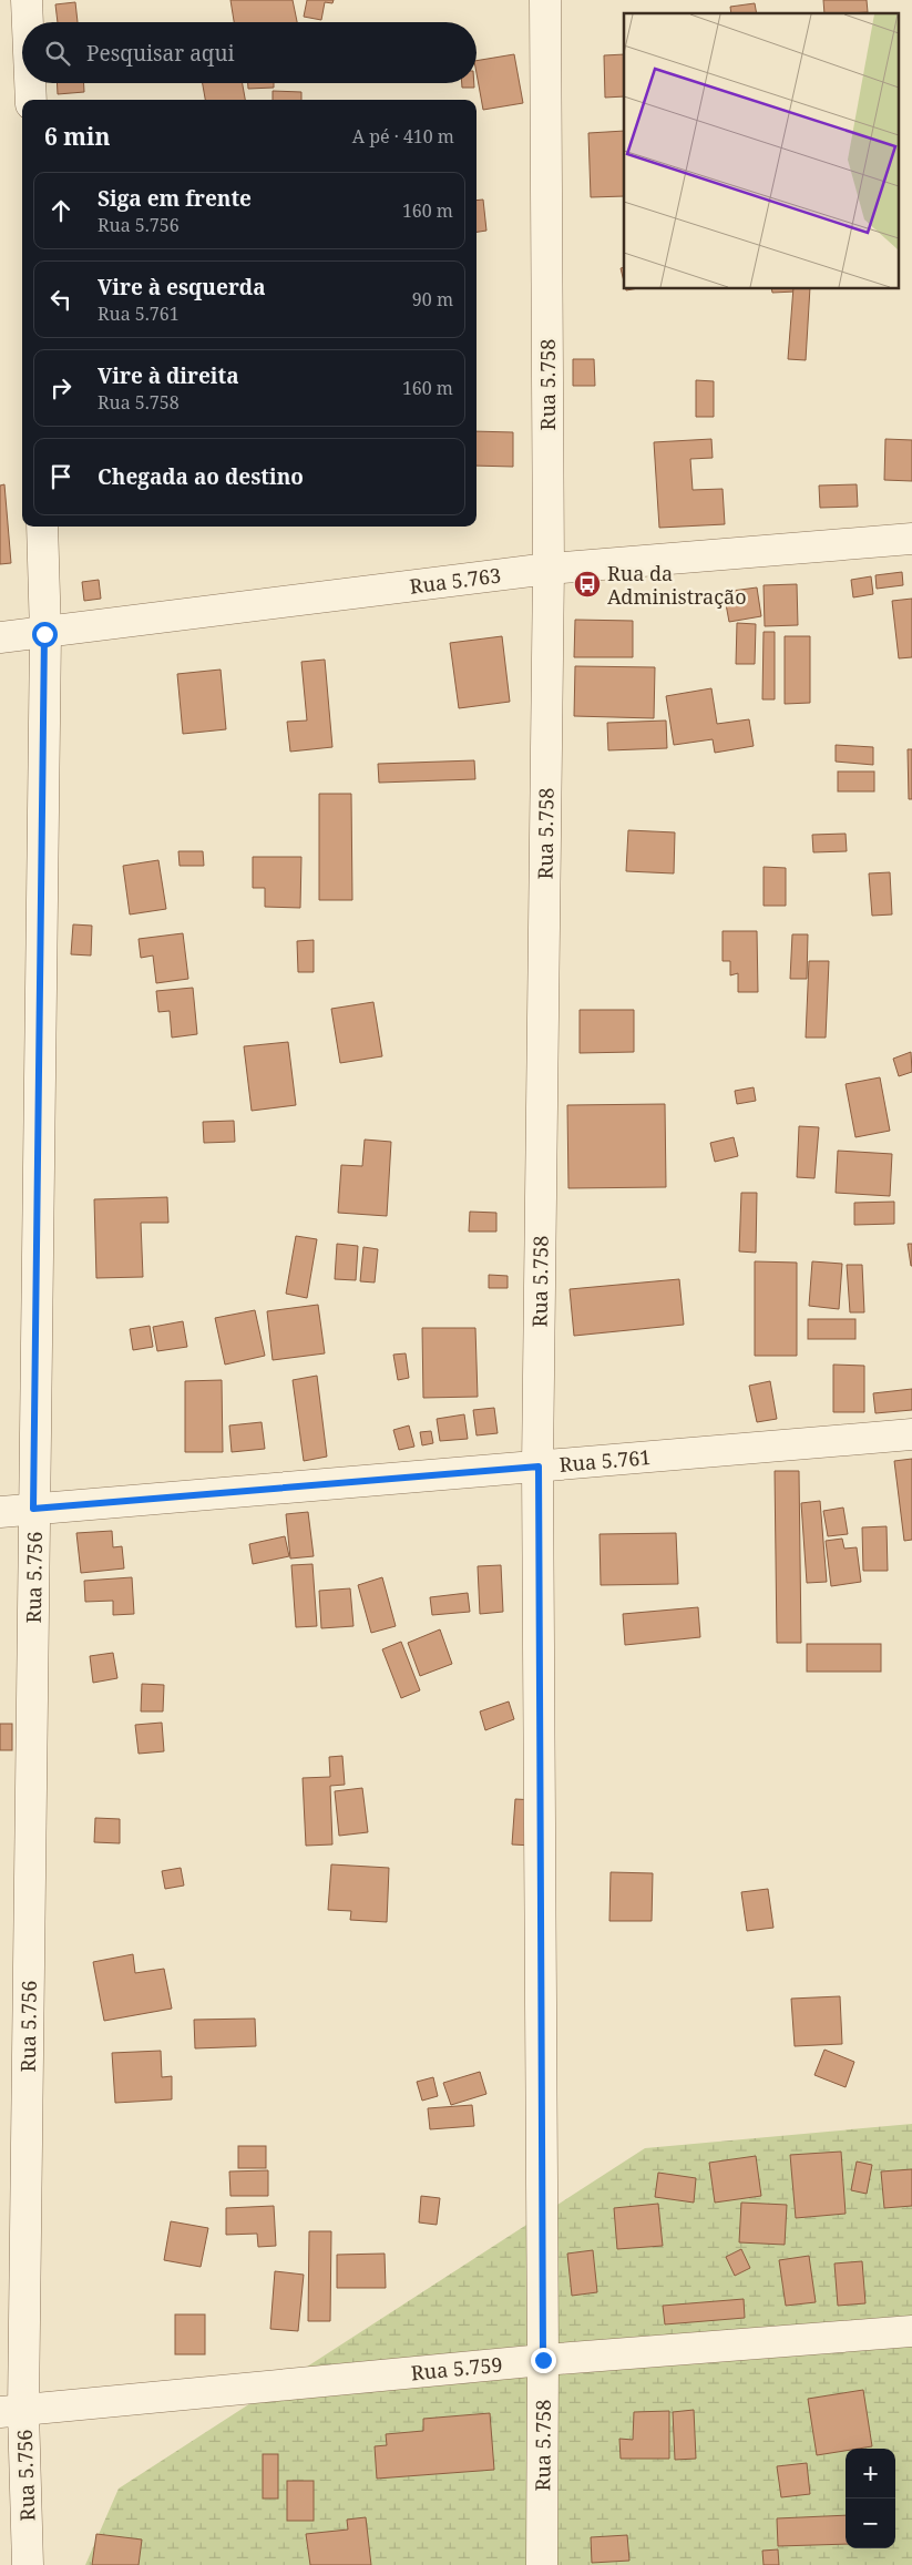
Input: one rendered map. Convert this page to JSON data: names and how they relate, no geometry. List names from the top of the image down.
{
  "streets": {
    "street": [
      "Rua 5.758",
      "Rua 5.763",
      "Rua 5.761",
      "Rua 5.756",
      "Rua 5.759"
    ]
  },
  "crossings": [
    ["Rua 5.758", "Rua 5.763"],
    ["Rua 5.758", "Rua 5.761"],
    ["Rua 5.758", "Rua 5.759"],
    ["Rua 5.763", "Rua 5.756"],
    ["Rua 5.761", "Rua 5.756"],
    ["Rua 5.756", "Rua 5.759"]
  ],
  "places": {
    "bus stop": ["Rua da Administração"]
  },
  "page": {
    "search": "Pesquisar aqui",
    "heading": ["6 min", "A pé · 410 m"],
    "list": [
      ["Siga em frente", "Rua 5.756", "160 m"],
      ["Vire à esquerda", "Rua 5.761", "90 m"],
      ["Vire à direita", "Rua 5.758", "160 m"],
      "Chegada ao destino"
    ],
    "map_buttons": ["+", "−"]
  }
}
